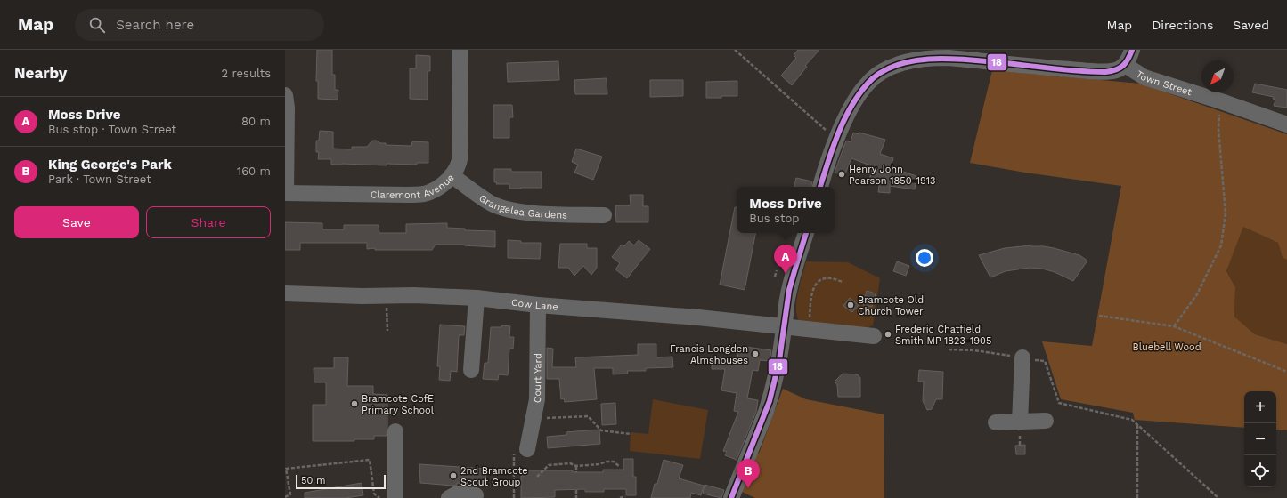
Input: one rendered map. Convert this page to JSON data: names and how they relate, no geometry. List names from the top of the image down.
{
  "streets": {
    "street": [
      "Town Street",
      "Claremont Avenue",
      "Grangelea Gardens",
      "Cow Lane",
      "Court Yard"
    ]
  },
  "crossings": [
    ["Claremont Avenue", "Grangelea Gardens"],
    ["Cow Lane", "Court Yard"]
  ],
  "parks": ["Bluebell Wood"],
  "places": [
    "Henry John Pearson 1850-1913",
    "Bramcote Old Church Tower",
    "Frederic Chatfield Smith MP 1823-1905",
    "Francis Longden Almshouses",
    "Bramcote CofE Primary School",
    "2nd Bramcote Scout Group"
  ],
  "lines": ["transit line 18"],
  "scale_bar": "50 m",
  "north": "bottom left",
  "page": {
    "header": "Map",
    "search": "Search here",
    "nav": ["Map", "Directions", "Saved"],
    "heading": ["Nearby", "2 results"],
    "list": [
      {
        "mark": "A",
        "name": "Moss Drive",
        "note": "Bus stop · Town Street",
        "value": "80 m"
      },
      {
        "mark": "B",
        "name": "King George's Park",
        "note": "Park · Town Street",
        "value": "160 m"
      }
    ],
    "popup": ["Moss Drive", "Bus stop"],
    "buttons": ["Save", "Share"],
    "pins": ["A", "B"],
    "map_buttons": ["+", "−"],
    "scale": "50 m"
  }
}
